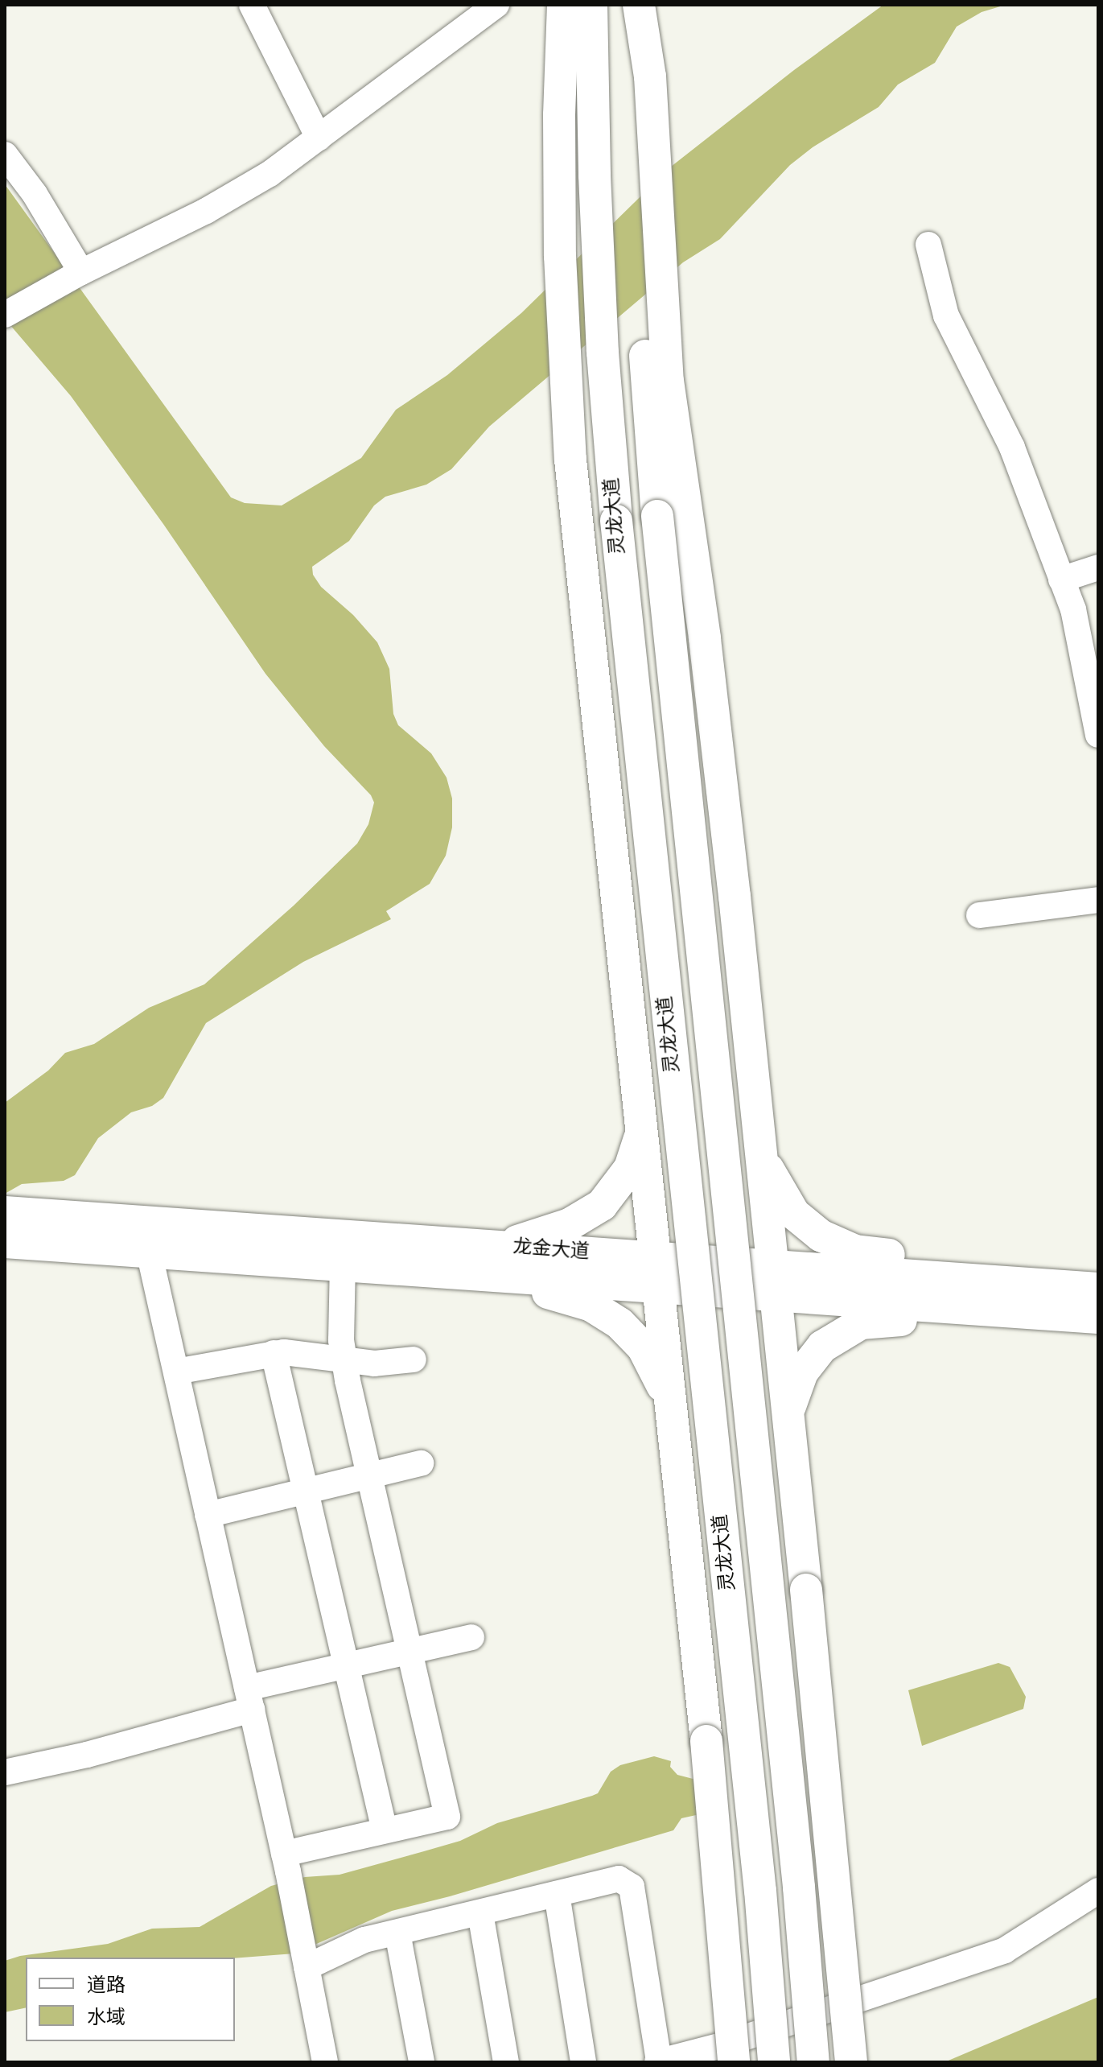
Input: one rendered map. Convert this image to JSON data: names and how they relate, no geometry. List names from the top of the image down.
{
  "streets": {
    "main road": ["灵龙大道", "龙金大道"]
  },
  "legend": ["道路", "水域"]
}
